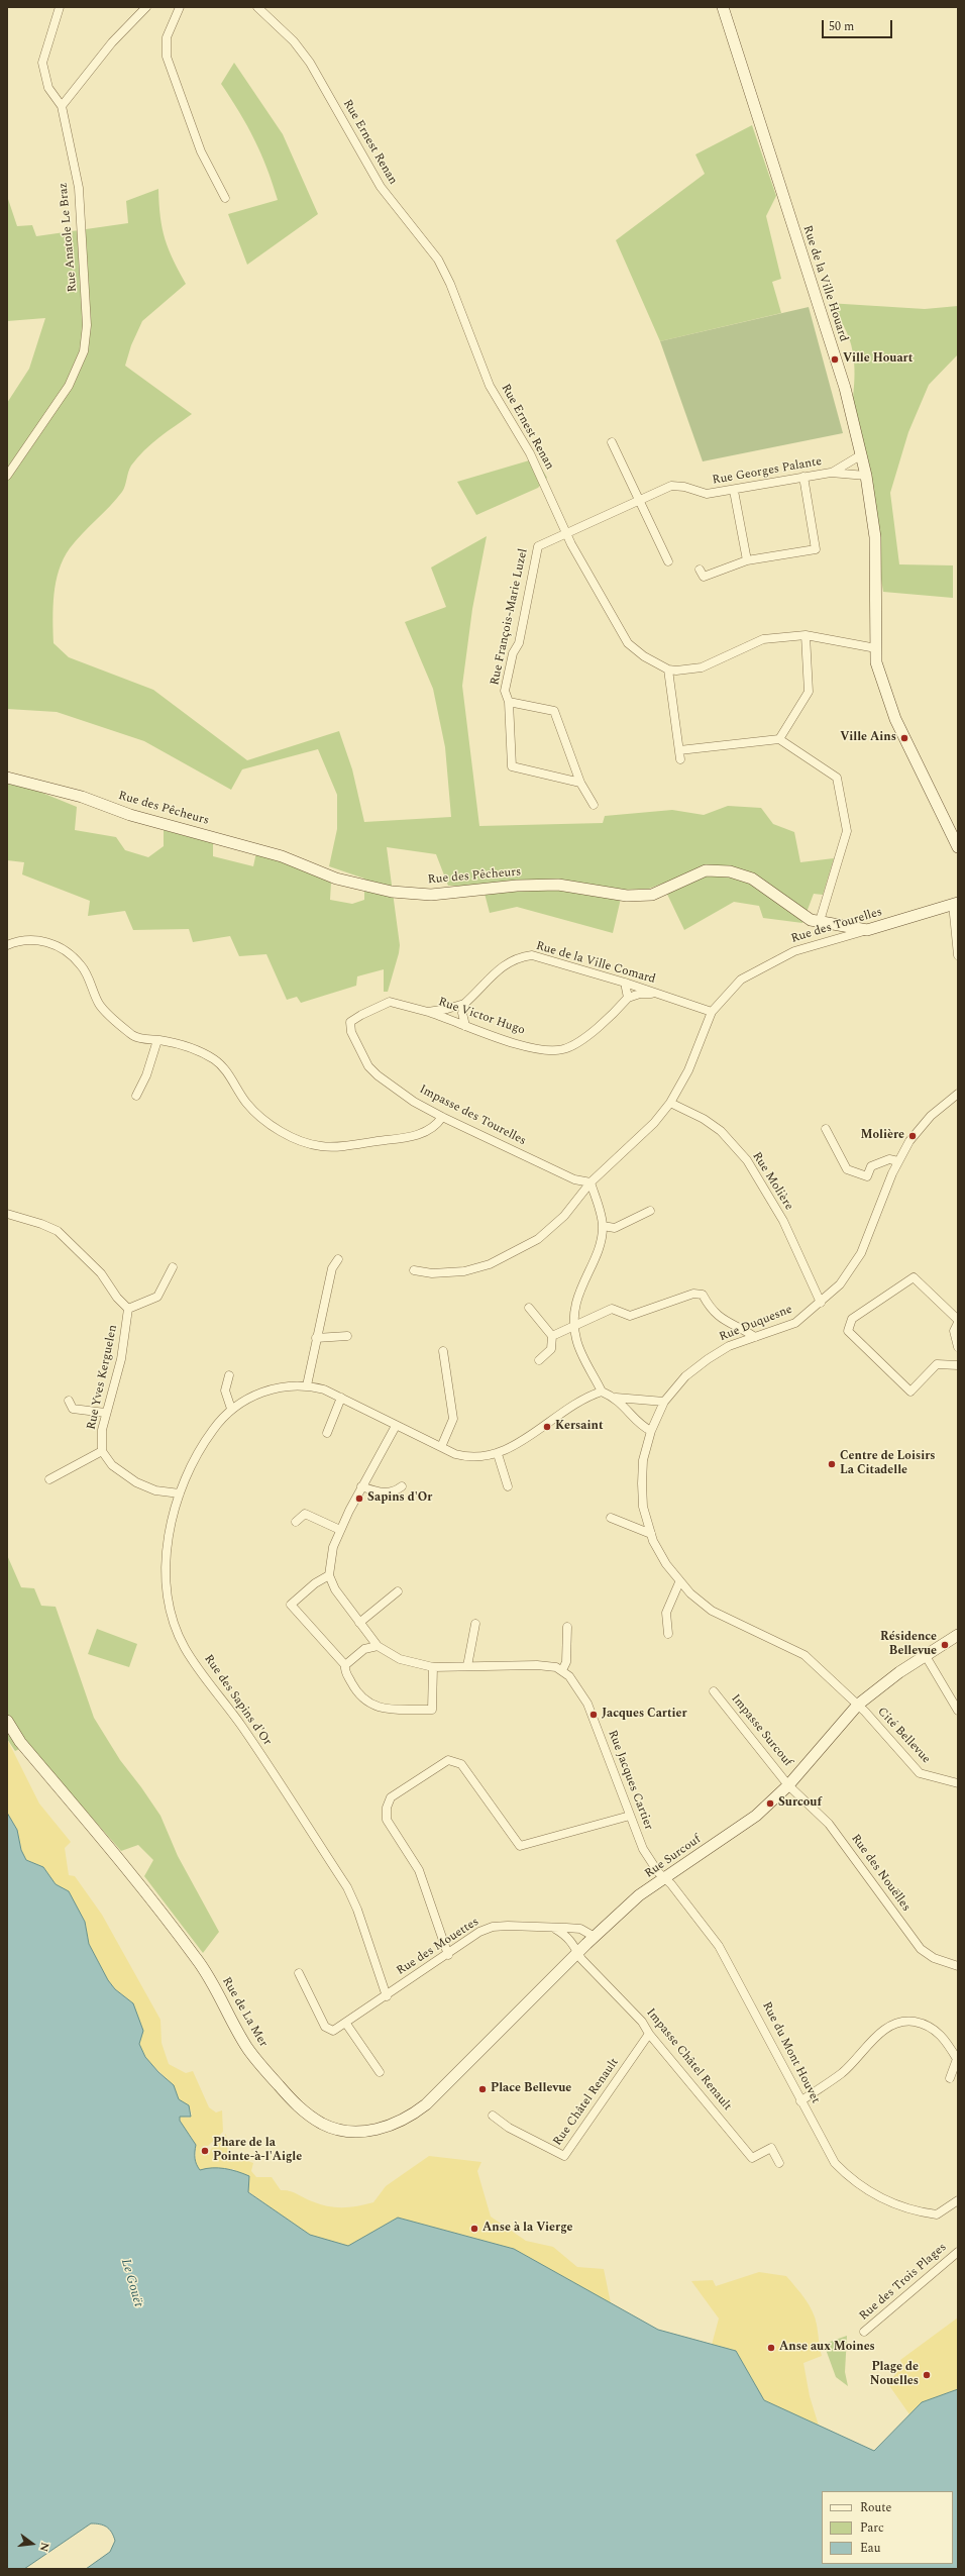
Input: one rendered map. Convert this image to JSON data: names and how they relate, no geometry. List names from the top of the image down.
{
  "streets": {
    "street": [
      "Rue Ernest Renan",
      "Rue Anatole Le Braz",
      "Rue de la Ville Houard",
      "Rue Georges Palante",
      "Rue François-Marie Luzel",
      "Rue des Pêcheurs",
      "Rue des Tourelles",
      "Rue de la Ville Comard",
      "Rue Victor Hugo",
      "Impasse des Tourelles",
      "Rue Molière",
      "Rue Duquesne",
      "Rue Yves Kerguelen",
      "Rue des Sapins d'Or",
      "Impasse Surcouf",
      "Cité Bellevue",
      "Rue Jacques Cartier",
      "Rue Surcouf",
      "Rue des Nouëlles",
      "Rue des Mouettes",
      "Rue de La Mer",
      "Rue du Mont Houvet",
      "Impasse Châtel Renault",
      "Rue Châtel Renault",
      "Rue des Trois Plages"
    ]
  },
  "crossings": [
    ["Rue Ernest Renan", "Rue Georges Palante"],
    ["Rue Ernest Renan", "Rue François-Marie Luzel"],
    ["Rue de la Ville Houard", "Rue Georges Palante"],
    ["Rue Georges Palante", "Rue François-Marie Luzel"],
    ["Rue des Pêcheurs", "Rue des Tourelles"],
    ["Rue des Tourelles", "Rue de la Ville Comard"],
    ["Rue des Tourelles", "Impasse des Tourelles"],
    ["Rue des Tourelles", "Rue Molière"],
    ["Rue de la Ville Comard", "Rue Victor Hugo"],
    ["Rue de la Ville Comard", "Impasse des Tourelles"],
    ["Rue Molière", "Rue Duquesne"],
    ["Rue Duquesne", "Cité Bellevue"],
    ["Rue Duquesne", "Rue Surcouf"],
    ["Rue des Sapins d'Or", "Rue des Mouettes"],
    ["Impasse Surcouf", "Rue Surcouf"],
    ["Impasse Surcouf", "Rue des Nouëlles"],
    ["Cité Bellevue", "Rue Surcouf"],
    ["Rue Jacques Cartier", "Rue Surcouf"],
    ["Rue Jacques Cartier", "Rue du Mont Houvet"],
    ["Rue Surcouf", "Rue des Nouëlles"],
    ["Rue Surcouf", "Rue des Mouettes"],
    ["Rue Surcouf", "Rue de La Mer"],
    ["Rue Surcouf", "Rue du Mont Houvet"],
    ["Rue Surcouf", "Impasse Châtel Renault"],
    ["Impasse Châtel Renault", "Rue Châtel Renault"]
  ],
  "water": ["Le Gouët"],
  "places": [
    "Ville Houart",
    "Ville Ains",
    "Molière",
    "Kersaint",
    "Centre de Loisirs La Citadelle",
    "Sapins d'Or",
    "Résidence Bellevue",
    "Jacques Cartier",
    "Surcouf",
    "Place Bellevue",
    "Phare de la Pointe-à-l'Aigle",
    "Anse à la Vierge",
    "Anse aux Moines",
    "Plage de Nouelles"
  ],
  "legend": ["Route", "Parc", "Eau"],
  "scale_bar": "50 m",
  "north": "right"
}
